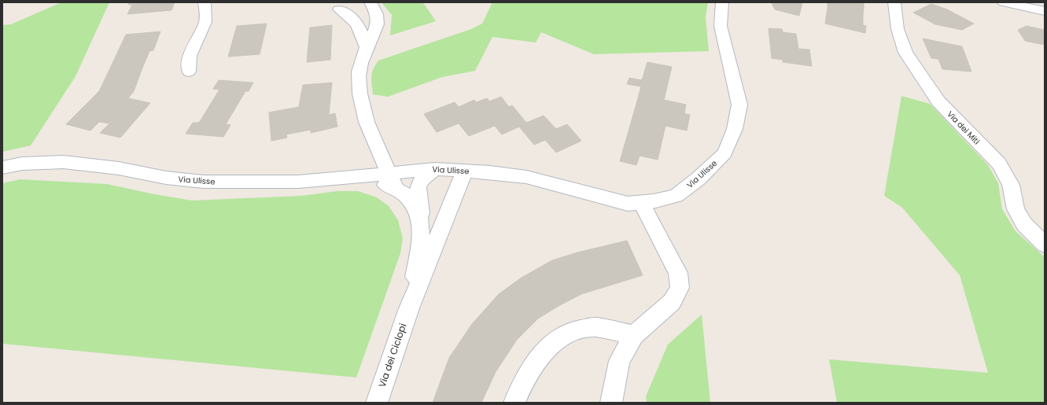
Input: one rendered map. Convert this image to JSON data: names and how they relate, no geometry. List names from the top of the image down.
{
  "streets": {
    "street": ["Via dei Miti", "Via Ulisse", "Via dei Ciclopi"]
  }
}
